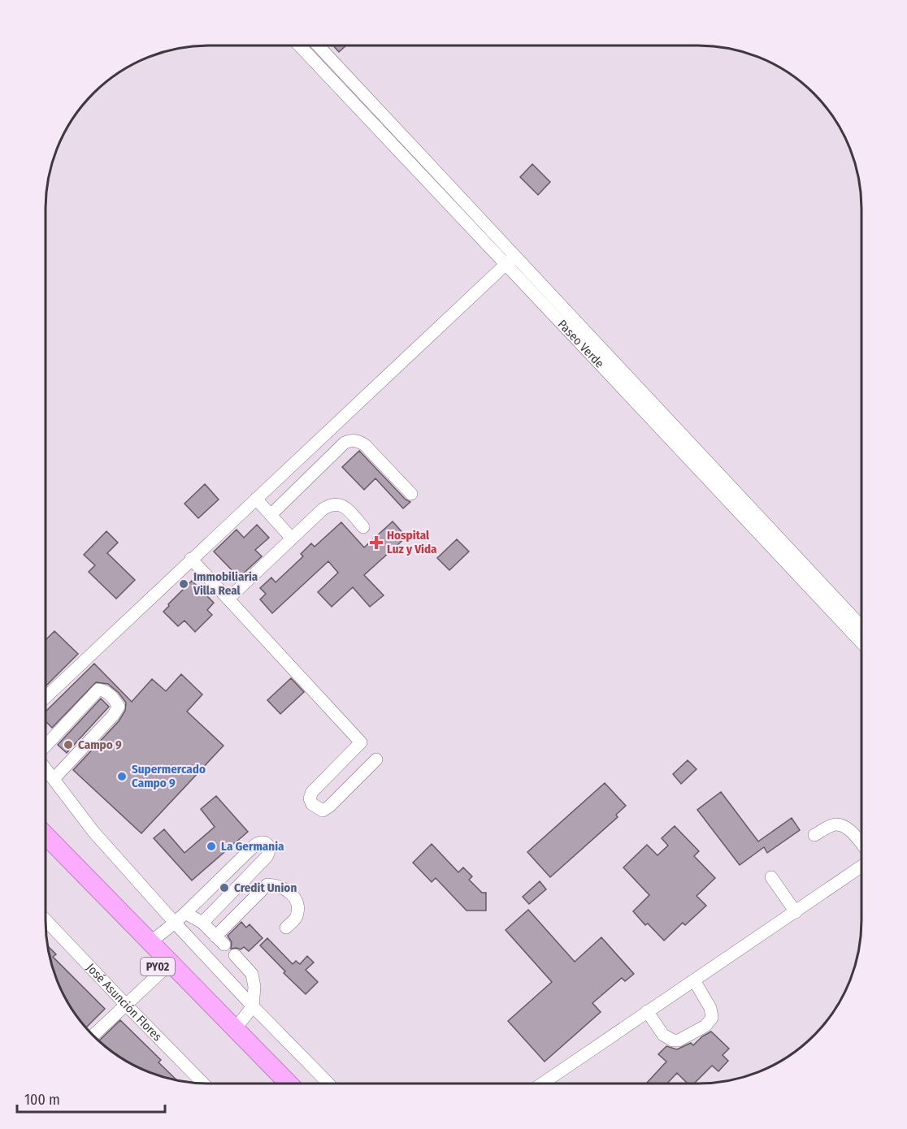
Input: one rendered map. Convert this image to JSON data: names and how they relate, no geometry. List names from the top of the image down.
{
  "streets": {
    "highway": ["PY02"],
    "street": ["Paseo Verde", "José Asunción Flores"]
  },
  "places": {
    "health": ["Hospital Luz y Vida"],
    "other": [
      "Immobiliaria Villa Real",
      "Campo 9",
      "Supermercado Campo 9",
      "La Germania",
      "Credit Union"
    ]
  },
  "scale_bar": "100 m"
}
